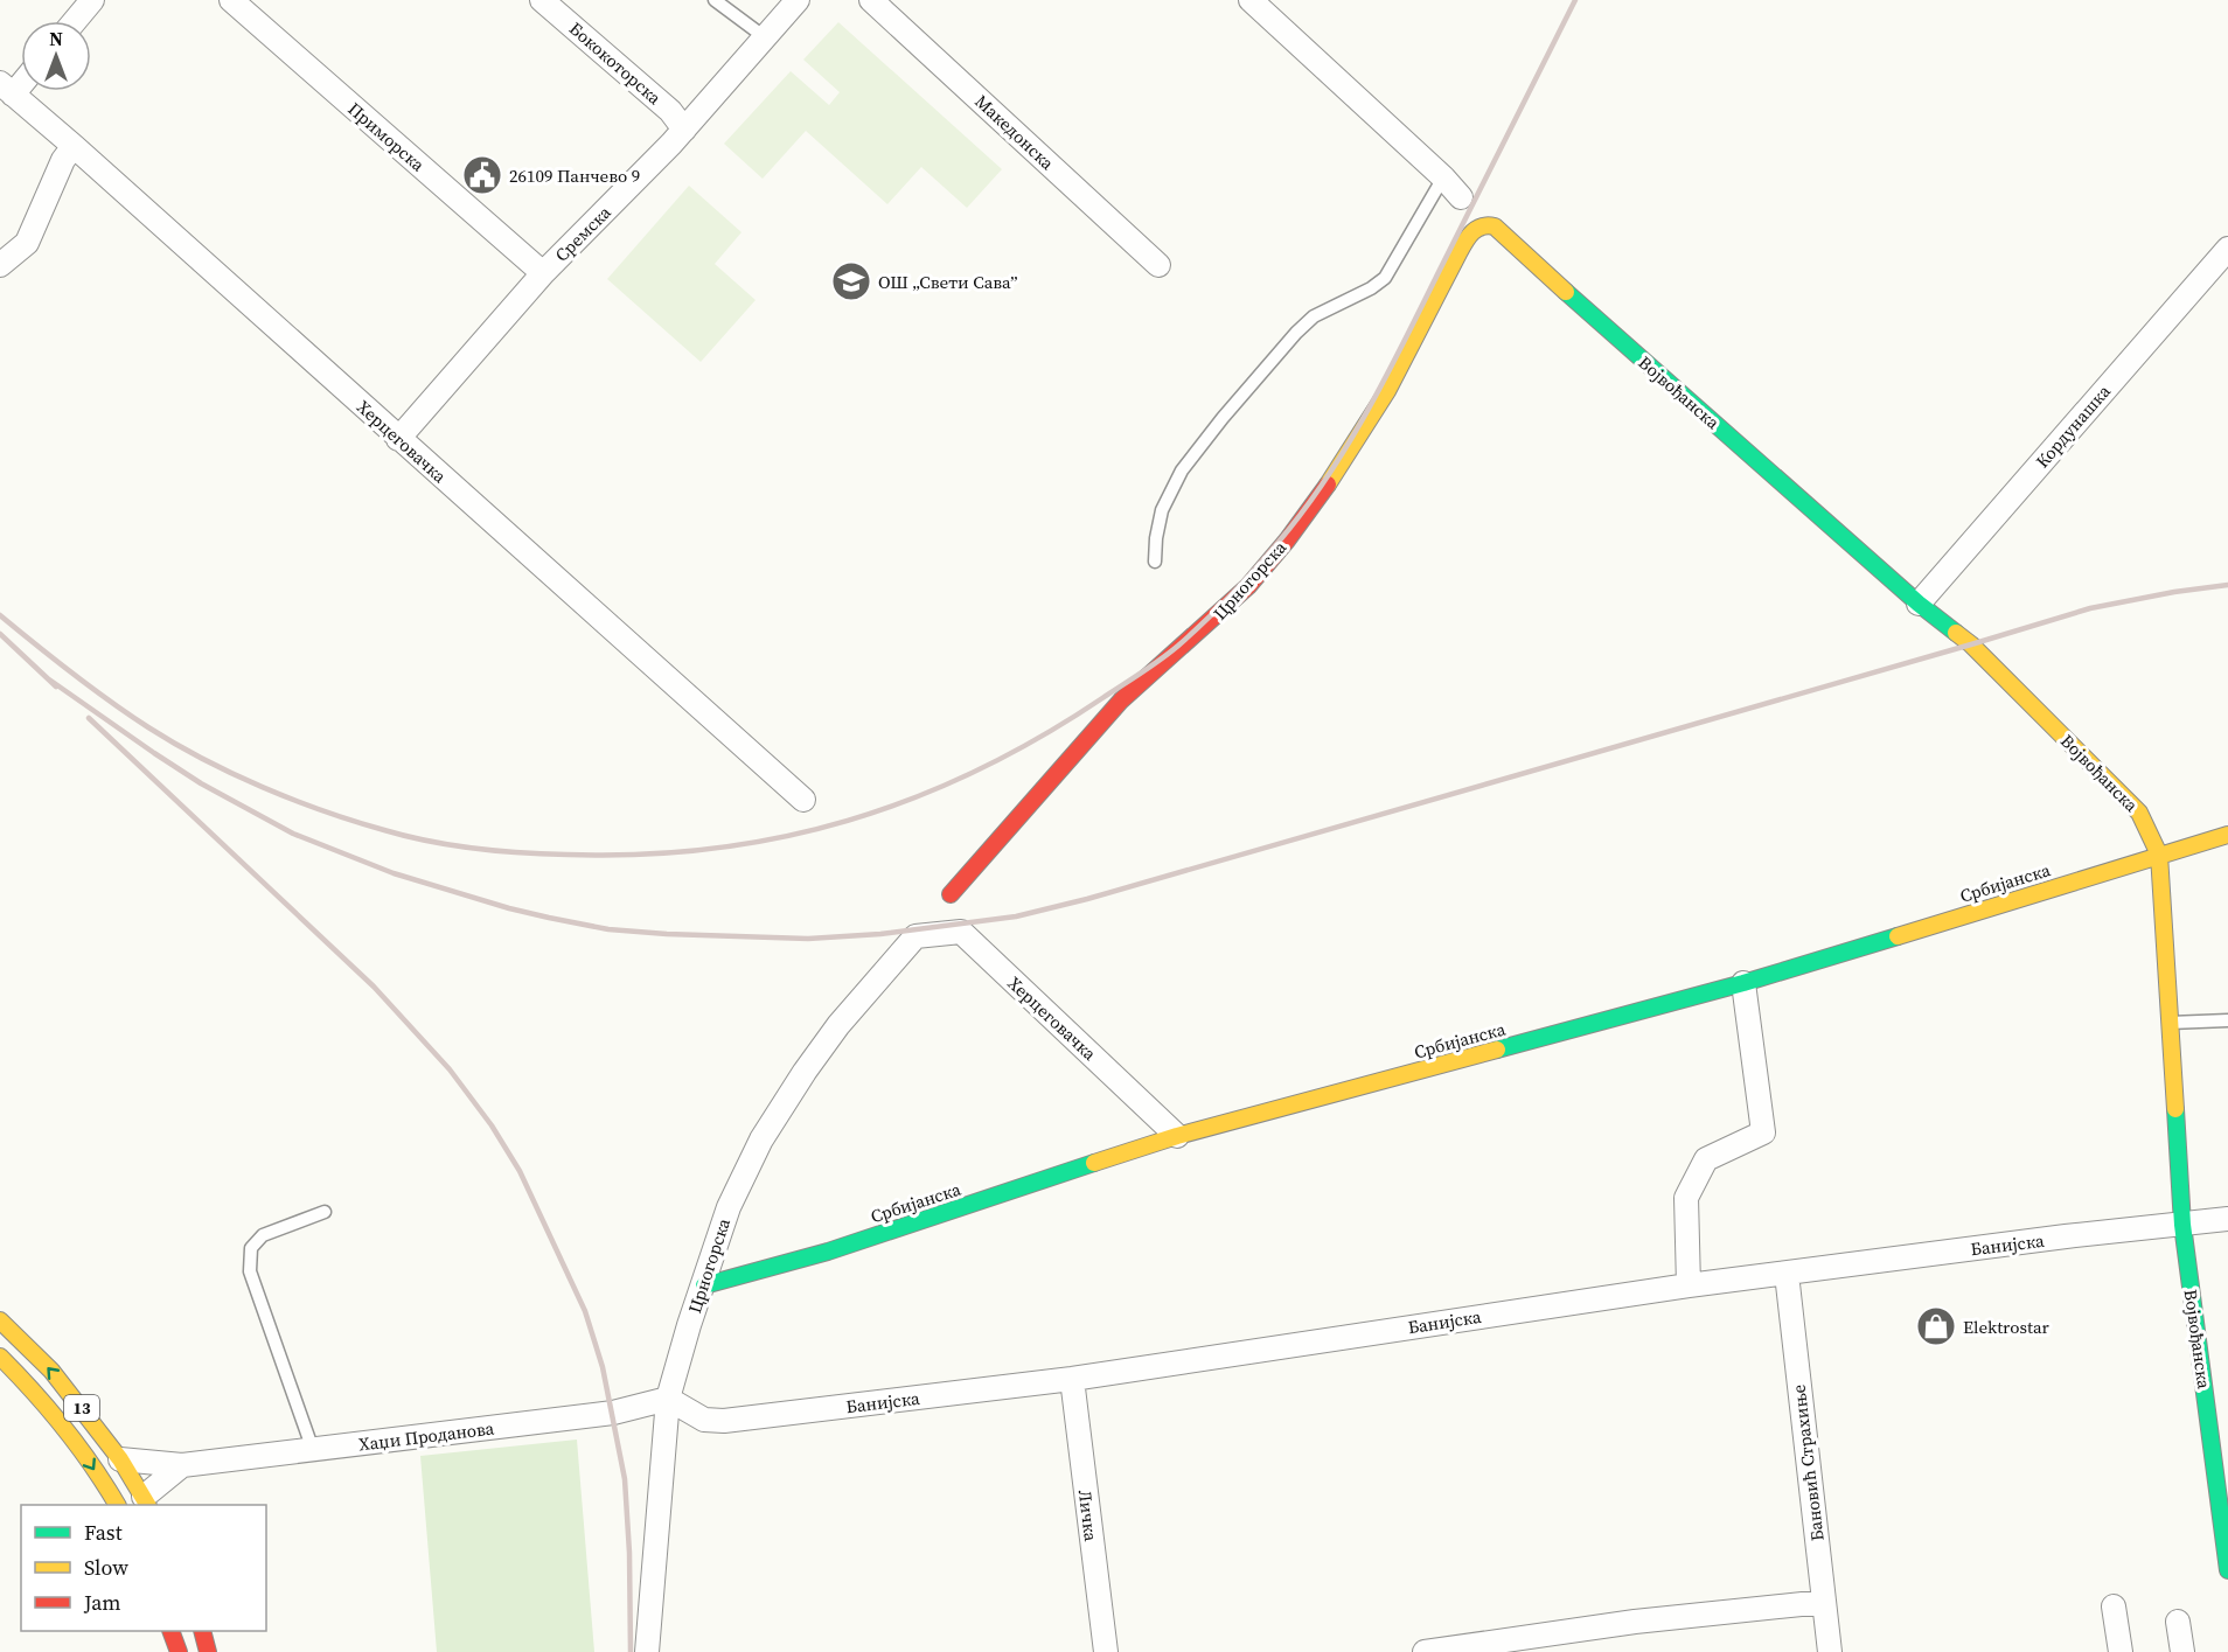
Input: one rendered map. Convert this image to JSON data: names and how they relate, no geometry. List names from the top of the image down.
{
  "streets": {
    "street": [
      "Бококоторска",
      "Македонска",
      "Приморска",
      "Сремска",
      "Војвођанска",
      "Кордунашка",
      "Херцеговачка",
      "Црногорска",
      "Србијанска",
      "Банијска",
      "13",
      "Хаџи Проданова",
      "Бановић Страхиње",
      "Личка"
    ]
  },
  "crossings": [
    ["Бококоторска", "Сремска"],
    ["Приморска", "Сремска"],
    ["Сремска", "Херцеговачка"],
    ["Војвођанска", "Кордунашка"],
    ["Војвођанска", "Црногорска"],
    ["Војвођанска", "Србијанска"],
    ["Војвођанска", "Банијска"],
    ["Херцеговачка", "Црногорска"],
    ["Херцеговачка", "Србијанска"],
    ["Црногорска", "Србијанска"],
    ["Црногорска", "Банијска"],
    ["Црногорска", "Хаџи Проданова"],
    ["Банијска", "Хаџи Проданова"],
    ["Банијска", "Бановић Страхиње"],
    ["Банијска", "Личка"],
    ["13", "Хаџи Проданова"]
  ],
  "places": {
    "public building": ["26109 Панчево 9"],
    "school or university": ["ОШ „Свети Сава”"],
    "shop": ["Elektrostar"]
  },
  "legend": ["Fast", "Slow", "Jam"],
  "north": "top"
}
